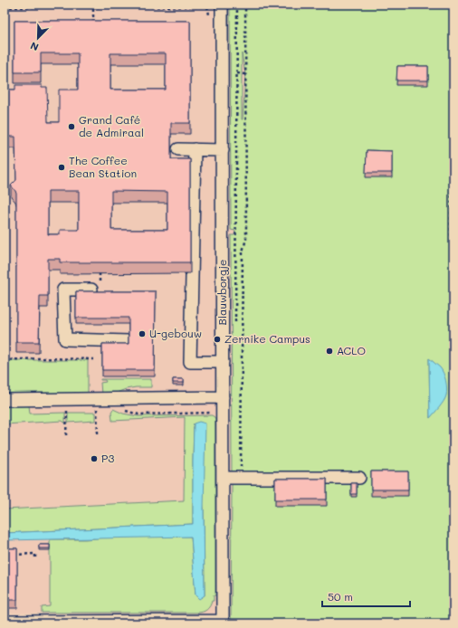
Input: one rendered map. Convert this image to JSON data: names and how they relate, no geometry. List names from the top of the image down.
{
  "streets": {
    "street": ["Blauwborgje"]
  },
  "places": [
    "Grand Café de Admiraal",
    "The Coffee Bean Station",
    "U-gebouw",
    "Zernike Campus",
    "ACLO",
    "P3"
  ],
  "scale_bar": "50 m",
  "north": "bottom left"
}
